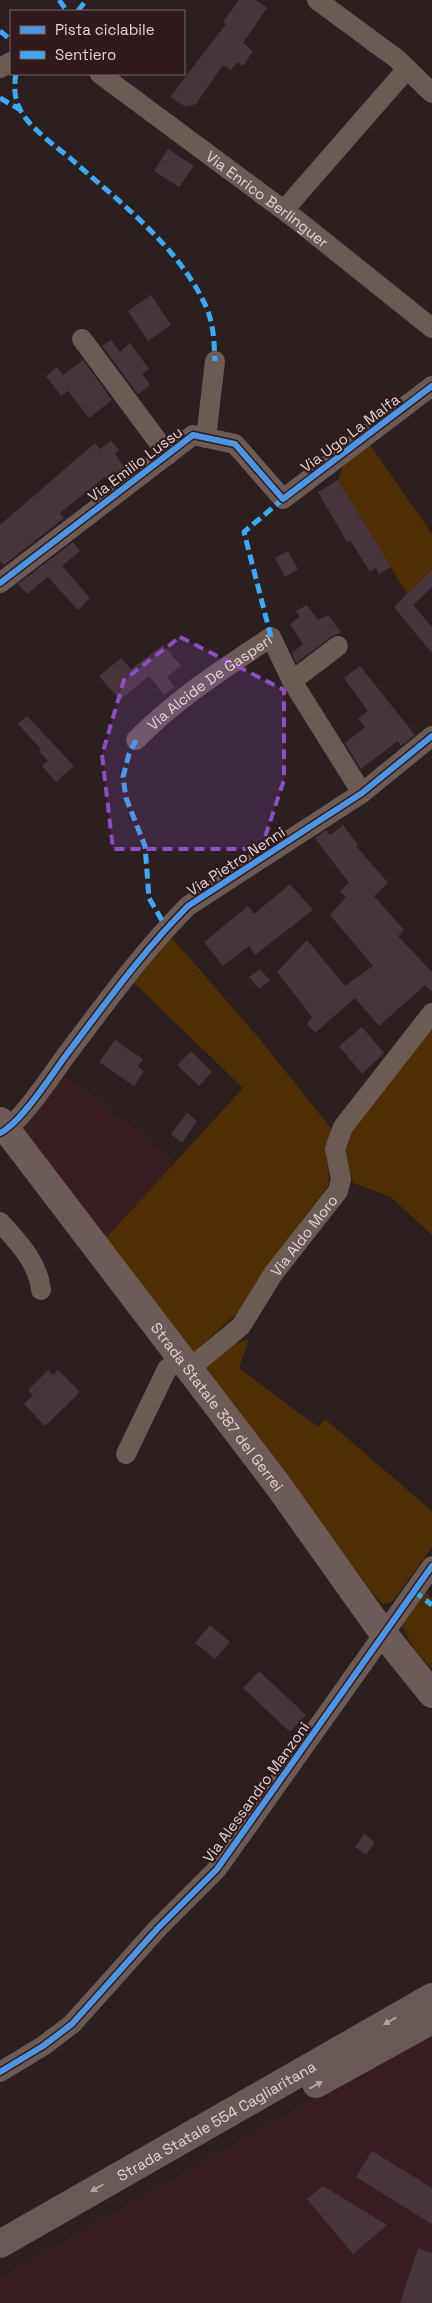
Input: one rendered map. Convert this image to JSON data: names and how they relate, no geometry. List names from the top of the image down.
{
  "streets": {
    "highway": ["Strada Statale 554 Cagliaritana"],
    "main road": ["Strada Statale 387 del Gerrei"],
    "street": [
      "Via Enrico Berlinguer",
      "Via Ugo La Malfa",
      "Via Emilio Lussu",
      "Via Alcide De Gasperi",
      "Via Pietro Nenni",
      "Via Aldo Moro",
      "Via Alessandro Manzoni"
    ]
  },
  "crossings": [
    ["Via Ugo La Malfa", "Via Emilio Lussu"],
    ["Via Alcide De Gasperi", "Via Pietro Nenni"],
    ["Via Pietro Nenni", "Strada Statale 387 del Gerrei"],
    ["Via Aldo Moro", "Strada Statale 387 del Gerrei"],
    ["Strada Statale 387 del Gerrei", "Via Alessandro Manzoni"]
  ],
  "legend": ["Pista ciclabile", "Sentiero"]
}
